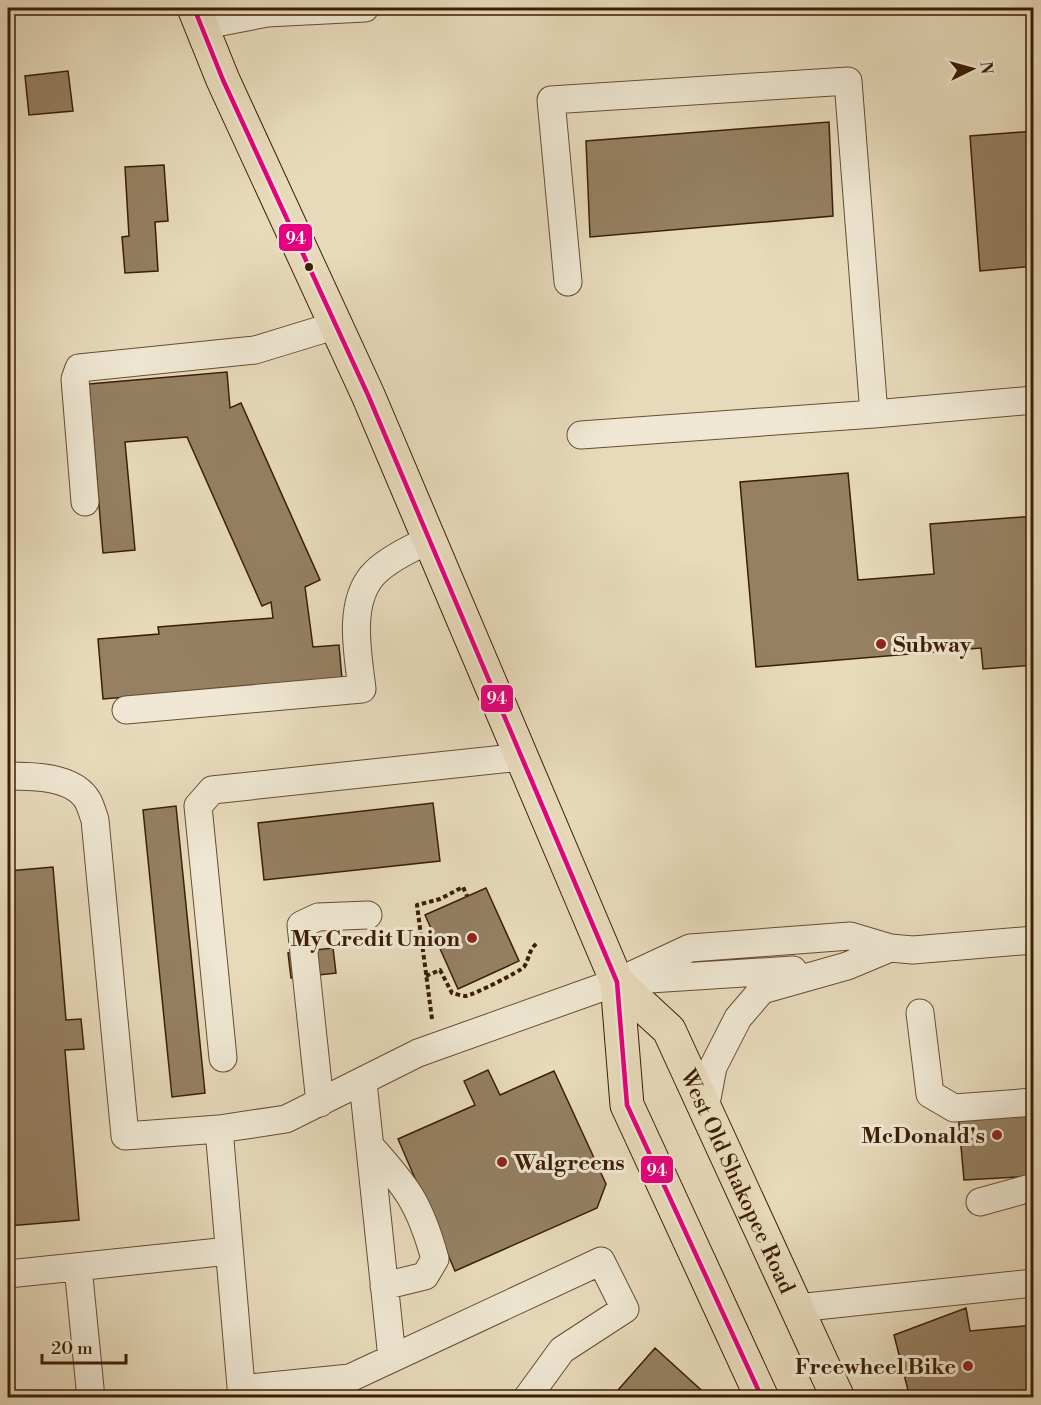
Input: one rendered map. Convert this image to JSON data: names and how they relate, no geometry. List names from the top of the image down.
{
  "streets": {
    "main road": ["West Old Shakopee Road"]
  },
  "places": [
    "Subway",
    "My Credit Union",
    "McDonald's",
    "Walgreens",
    "Freewheel Bike"
  ],
  "lines": ["transit line 94"],
  "scale_bar": "20 m",
  "north": "right"
}
